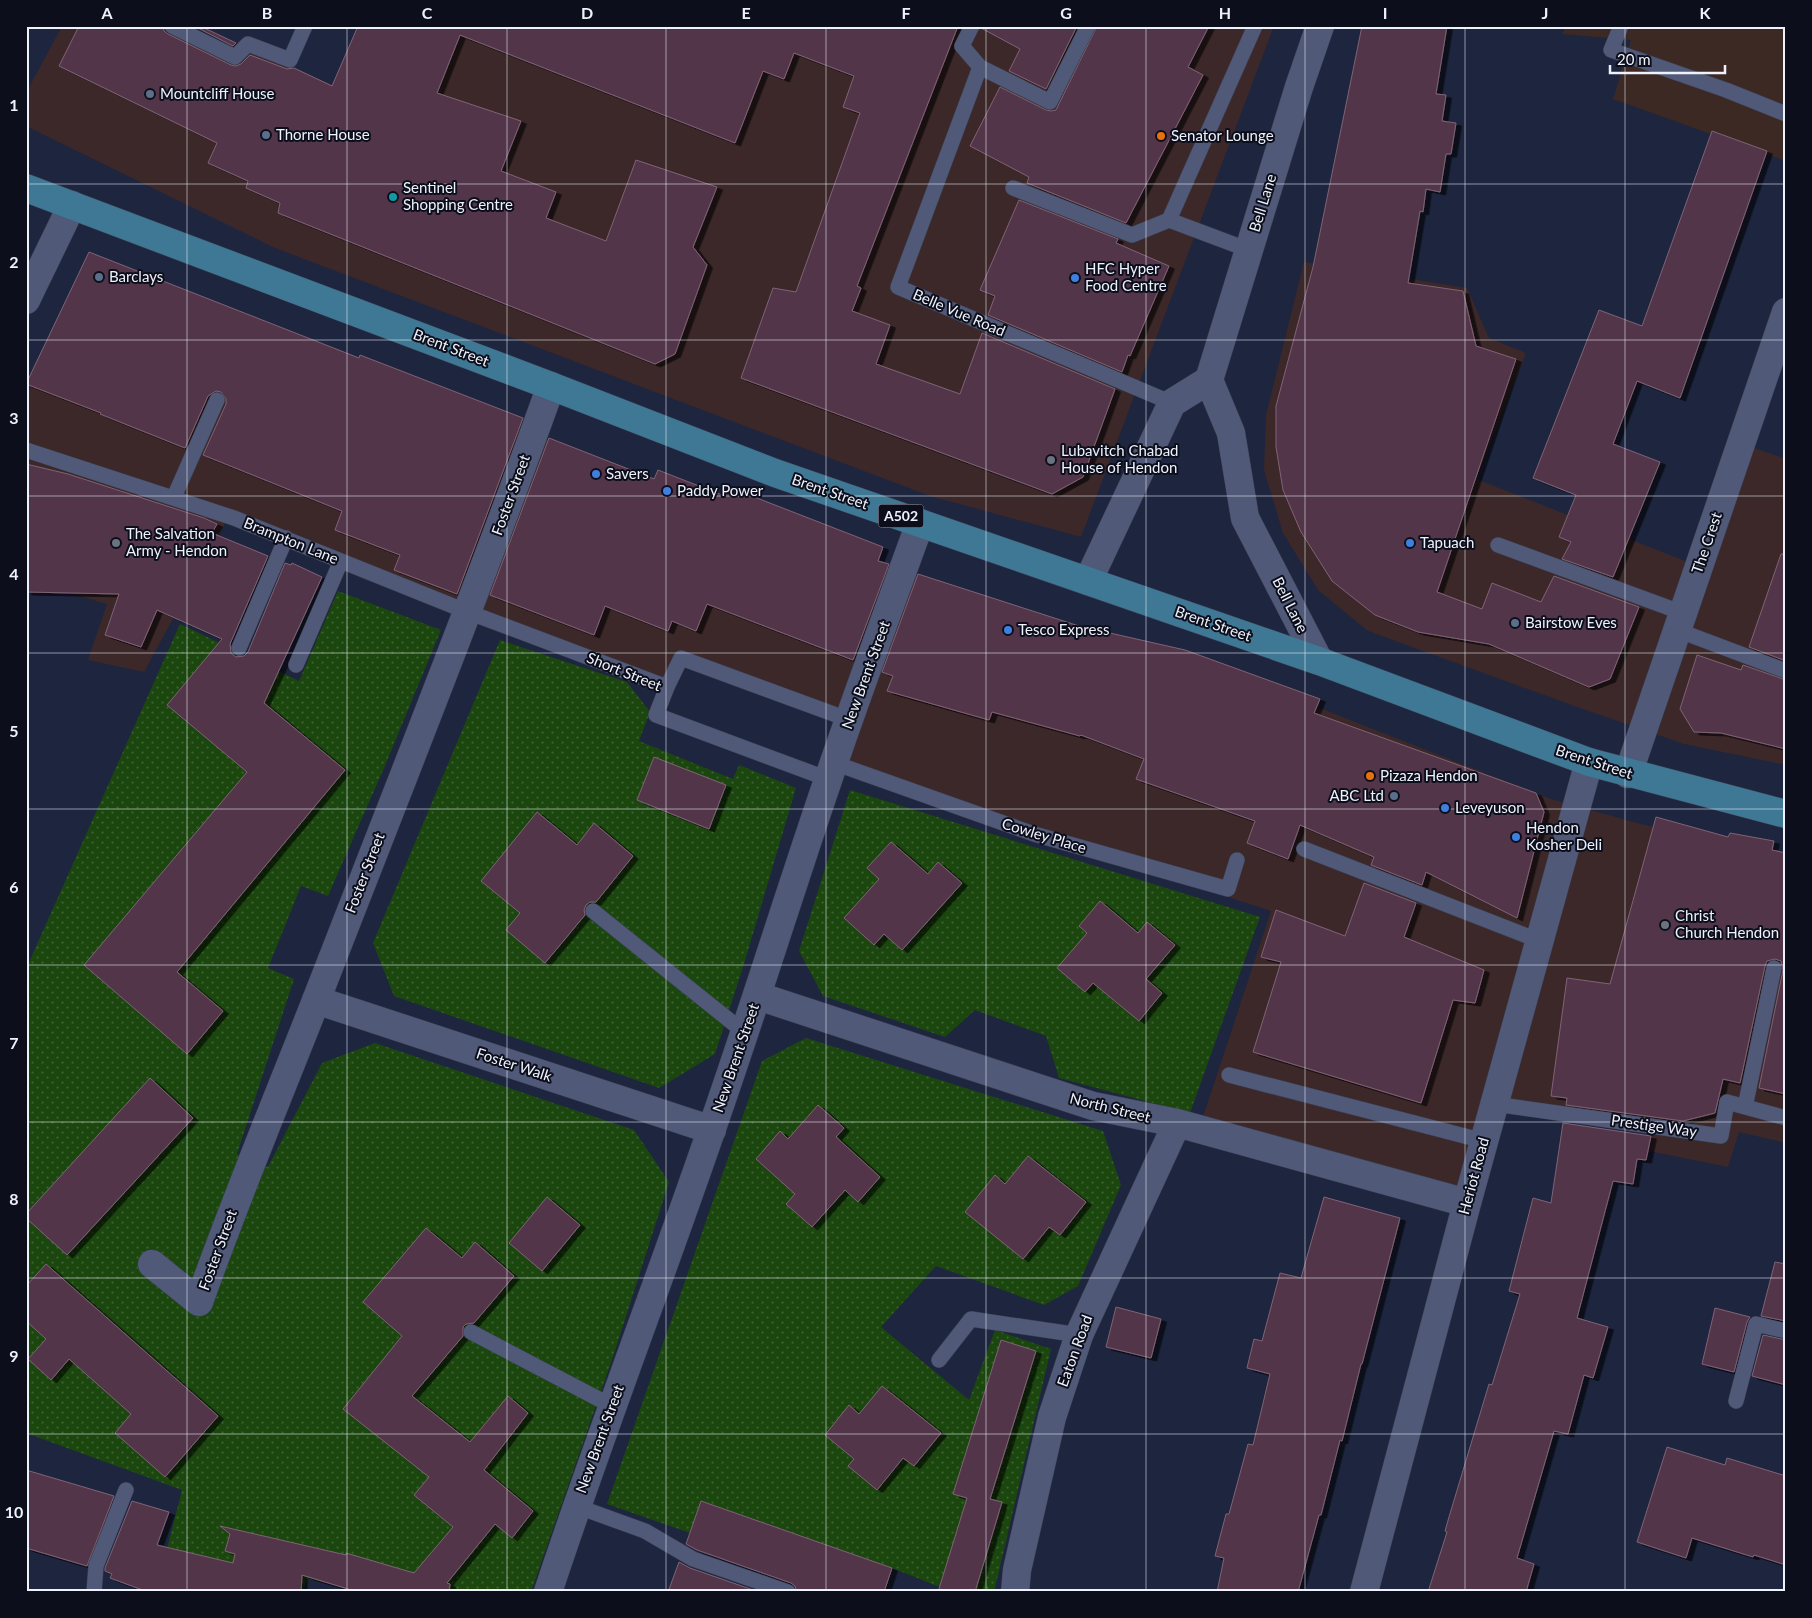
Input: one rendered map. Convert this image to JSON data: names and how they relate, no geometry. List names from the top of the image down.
{
  "streets": {
    "main road": ["Brent Street", "A502"],
    "street": [
      "Bell Lane",
      "Foster Street",
      "The Crest",
      "New Brent Street",
      "Foster Walk",
      "North Street",
      "Heriot Road",
      "Eaton Road"
    ],
    "lane": [
      "Belle Vue Road",
      "Brampton Lane",
      "Short Street",
      "Cowley Place",
      "Prestige Way"
    ]
  },
  "crossings": [
    ["Bell Lane", "Brent Street"],
    ["Brent Street", "Foster Street"],
    ["Brent Street", "The Crest"],
    ["Brent Street", "New Brent Street"],
    ["Brent Street", "Heriot Road"],
    ["Foster Street", "Brampton Lane"],
    ["Foster Street", "Short Street"],
    ["Foster Street", "Foster Walk"],
    ["Brampton Lane", "Short Street"],
    ["Short Street", "New Brent Street"],
    ["Short Street", "Cowley Place"],
    ["New Brent Street", "Cowley Place"],
    ["New Brent Street", "Foster Walk"],
    ["New Brent Street", "North Street"],
    ["North Street", "Heriot Road"],
    ["North Street", "Eaton Road"],
    ["Prestige Way", "Heriot Road"]
  ],
  "places": [
    "Mountcliff House",
    "Thorne House",
    "Senator Lounge",
    "Sentinel Shopping Centre",
    "Barclays",
    "HFC Hyper Food Centre",
    "Lubavitch Chabad House of Hendon",
    "Savers",
    "Paddy Power",
    "The Salvation Army - Hendon",
    "Tapuach",
    "Bairstow Eves",
    "Tesco Express",
    "Pizaza Hendon",
    "ABC Ltd",
    "Leveyuson",
    "Hendon Kosher Deli",
    "Christ Church Hendon"
  ],
  "scale_bar": "20 m",
  "grid": {
    "columns": [
      "A",
      "B",
      "C",
      "D",
      "E",
      "F",
      "G",
      "H",
      "I",
      "J",
      "K"
    ],
    "rows": [
      "1",
      "2",
      "3",
      "4",
      "5",
      "6",
      "7",
      "8",
      "9",
      "10"
    ]
  }
}
